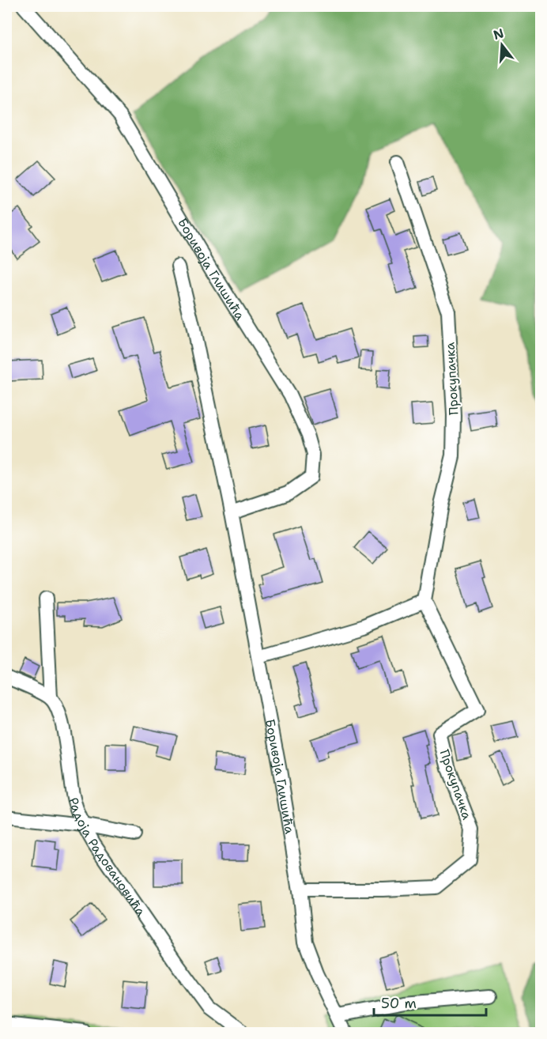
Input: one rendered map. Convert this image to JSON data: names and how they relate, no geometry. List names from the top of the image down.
{
  "streets": {
    "street": ["Боривоја Глишића", "Прокупачка", "Радоја Радовановића"]
  },
  "crossings": [
    ["Боривоја Глишића", "Прокупачка"]
  ],
  "scale_bar": "50 m",
  "north": "top"
}
